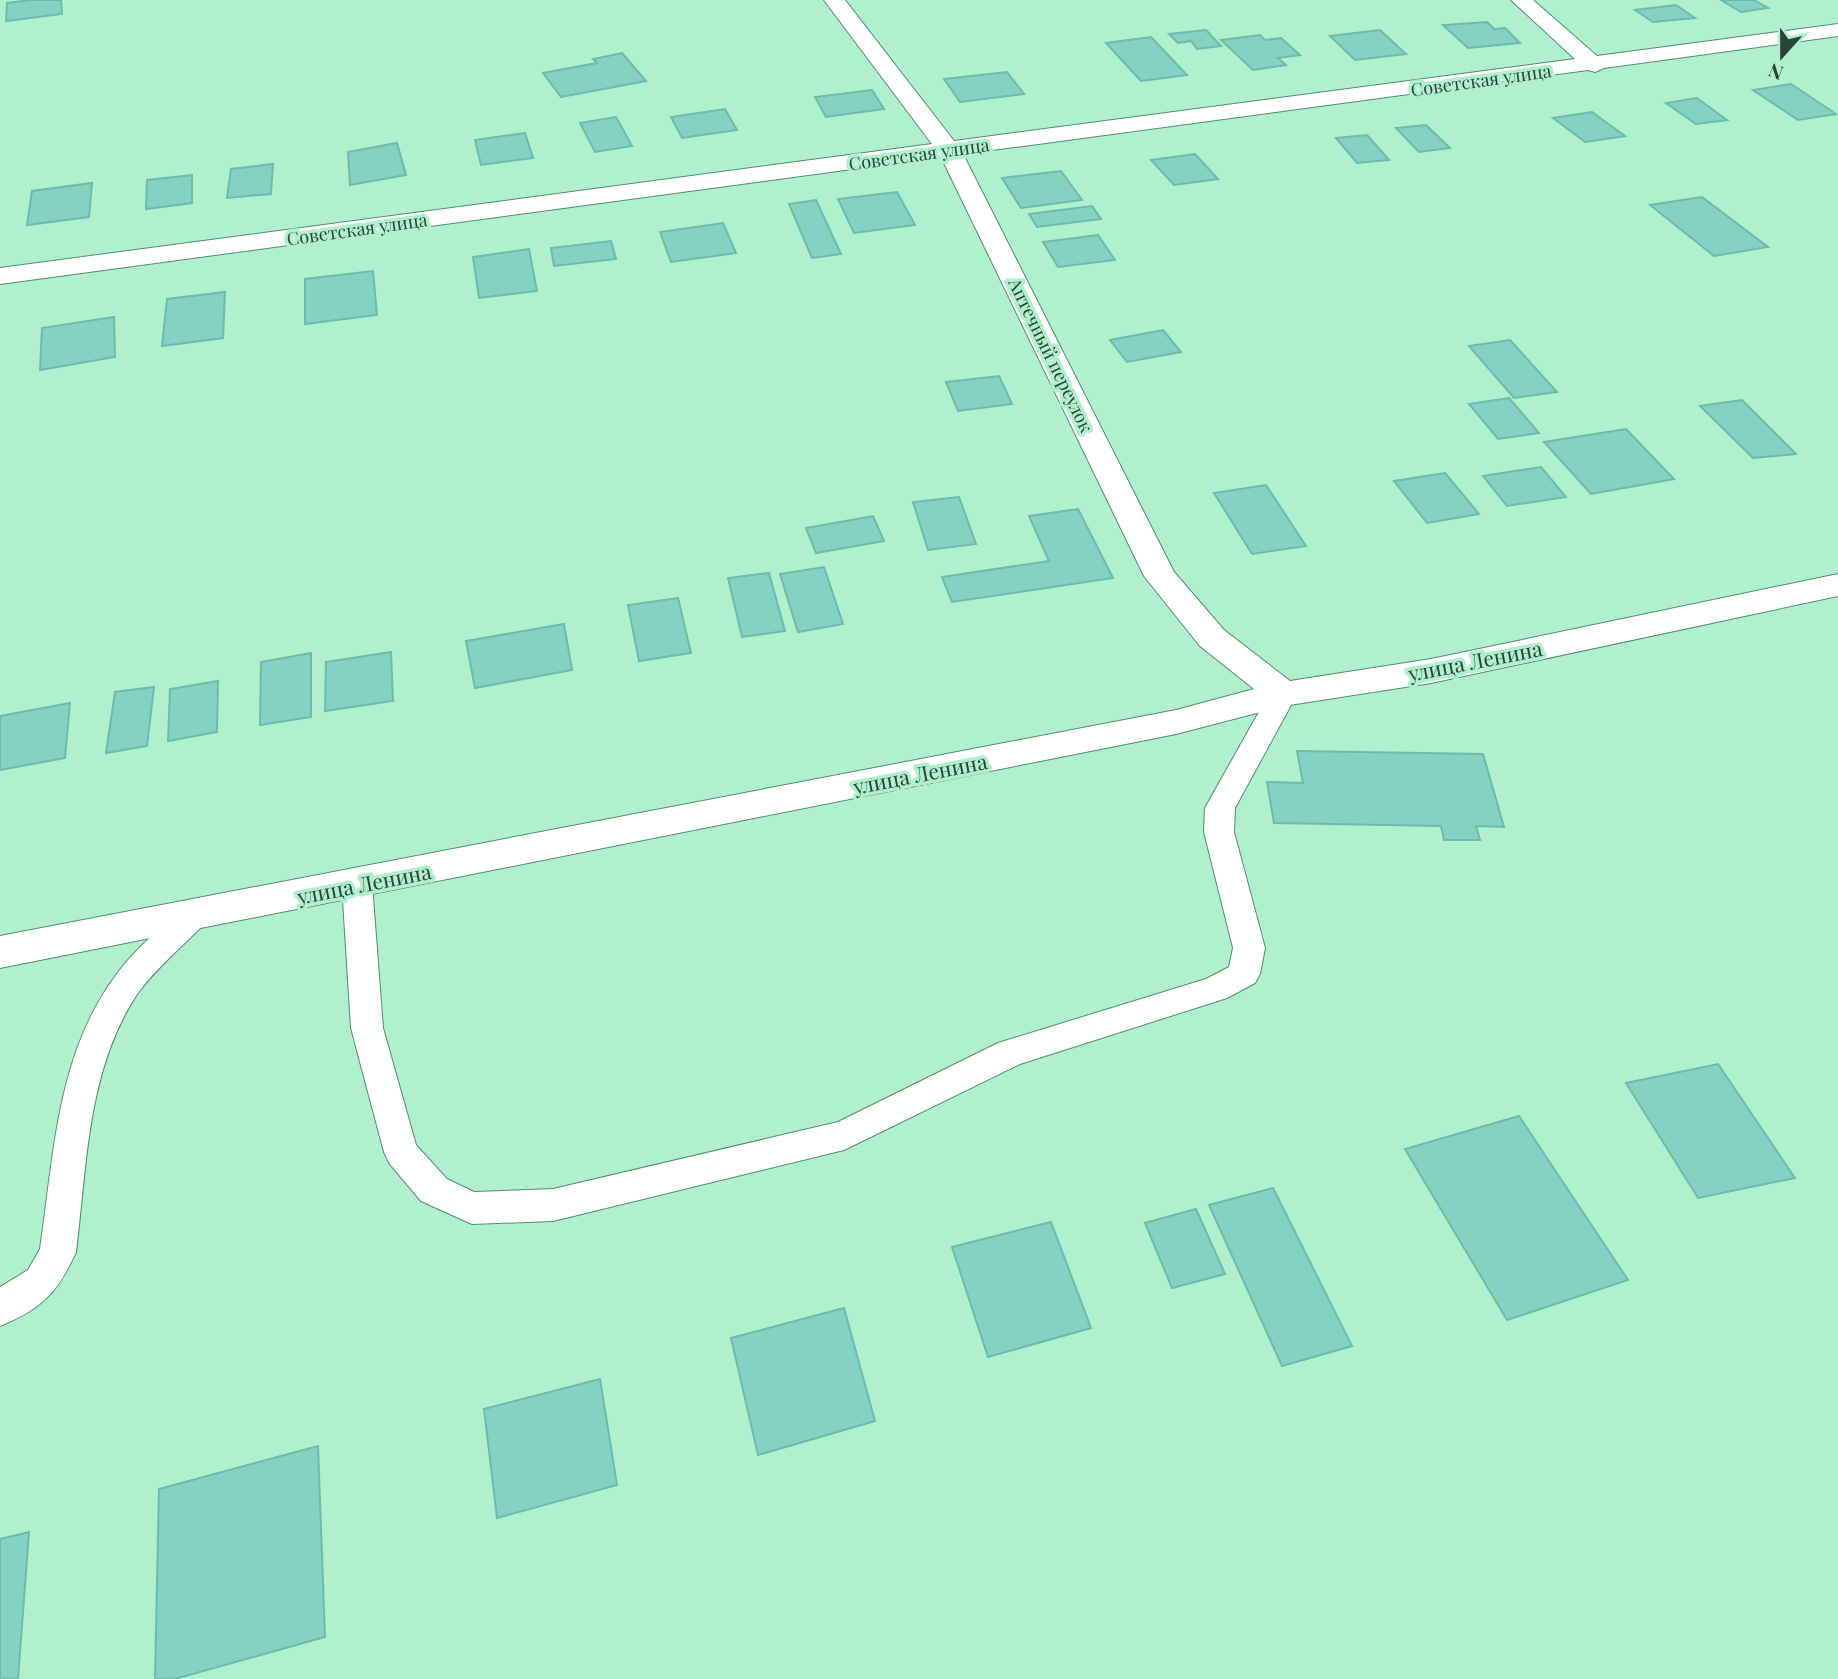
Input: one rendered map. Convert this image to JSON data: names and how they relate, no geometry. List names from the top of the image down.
{
  "streets": {
    "street": ["Советская улица", "Аптечный переулок", "улица Ленина"]
  },
  "crossings": [
    ["Советская улица", "Аптечный переулок"],
    ["Аптечный переулок", "улица Ленина"]
  ],
  "north": "bottom"
}
